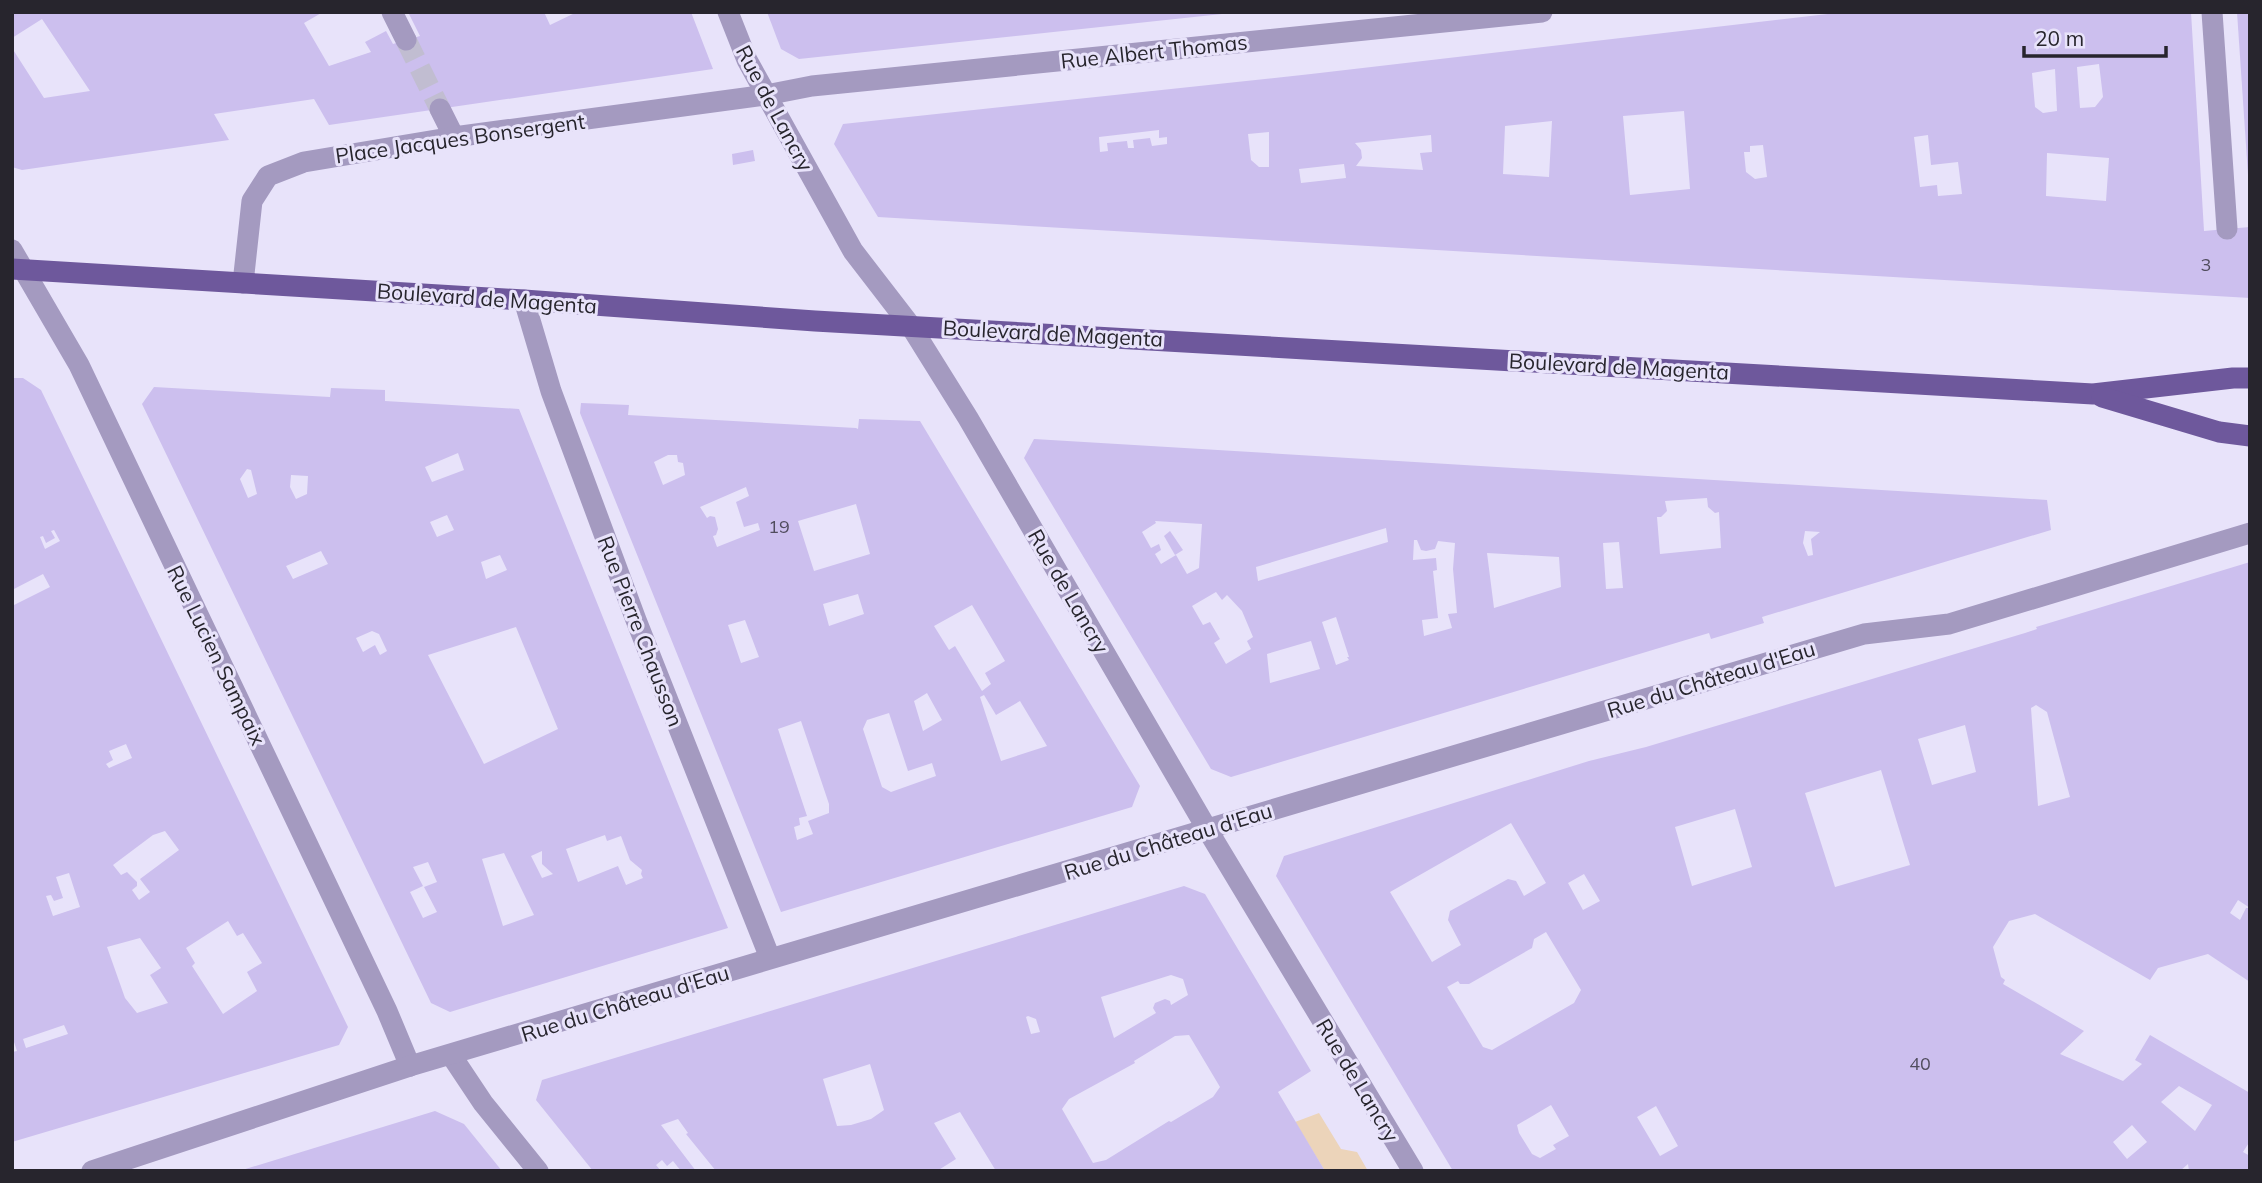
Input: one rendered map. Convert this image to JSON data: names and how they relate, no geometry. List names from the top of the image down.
{
  "streets": {
    "main road": ["Boulevard de Magenta"],
    "street": [
      "Rue Albert Thomas",
      "Rue de Lancry",
      "Place Jacques Bonsergent",
      "Rue Pierre Chausson",
      "Rue Lucien Sampaix",
      "Rue du Château d'Eau"
    ]
  },
  "crossings": [
    ["Rue Albert Thomas", "Rue de Lancry"],
    ["Rue Albert Thomas", "Place Jacques Bonsergent"],
    ["Rue de Lancry", "Place Jacques Bonsergent"],
    ["Rue de Lancry", "Boulevard de Magenta"],
    ["Rue de Lancry", "Rue du Château d'Eau"],
    ["Place Jacques Bonsergent", "Boulevard de Magenta"],
    ["Boulevard de Magenta", "Rue Pierre Chausson"],
    ["Boulevard de Magenta", "Rue Lucien Sampaix"],
    ["Rue Pierre Chausson", "Rue du Château d'Eau"],
    ["Rue Lucien Sampaix", "Rue du Château d'Eau"]
  ],
  "house_numbers": ["3", "19", "40"],
  "scale_bar": "20 m"
}
